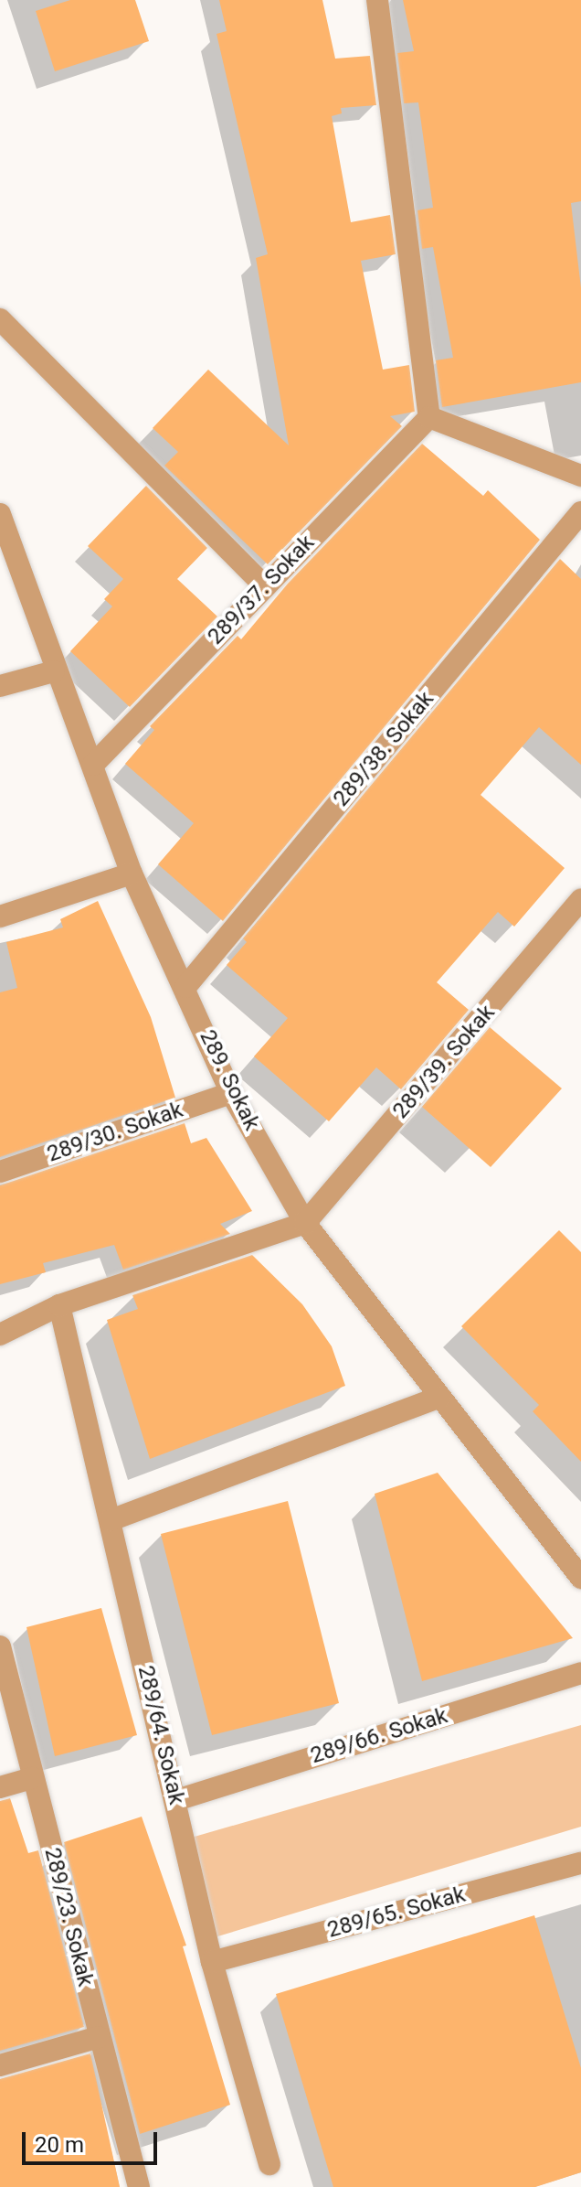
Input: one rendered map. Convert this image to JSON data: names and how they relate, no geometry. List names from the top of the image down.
{
  "streets": {
    "street": [
      "289/37. Sokak",
      "289/38. Sokak",
      "289/39. Sokak",
      "289. Sokak",
      "289/30. Sokak",
      "289/64. Sokak",
      "289/66. Sokak",
      "289/65. Sokak",
      "289/23. Sokak"
    ]
  },
  "crossings": [
    ["289/37. Sokak", "289. Sokak"],
    ["289/38. Sokak", "289. Sokak"],
    ["289/39. Sokak", "289. Sokak"],
    ["289. Sokak", "289/30. Sokak"],
    ["289/64. Sokak", "289/66. Sokak"],
    ["289/64. Sokak", "289/65. Sokak"]
  ],
  "scale_bar": "20 m"
}
